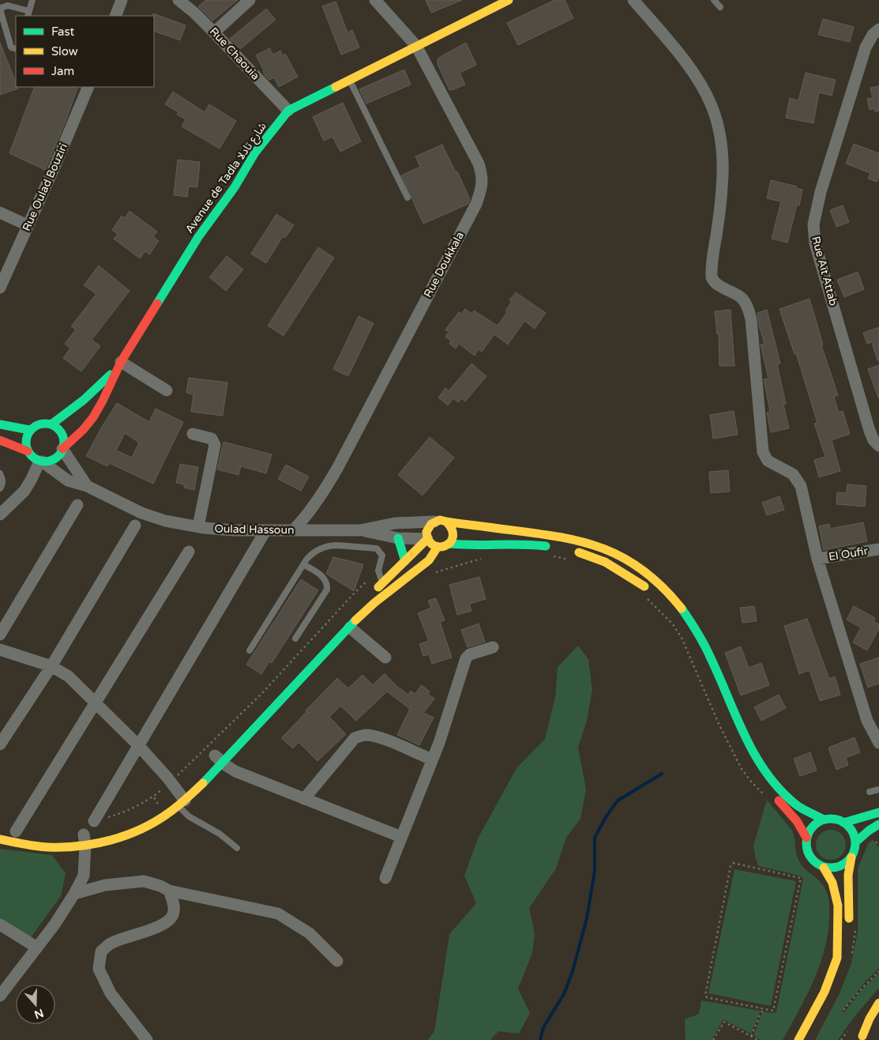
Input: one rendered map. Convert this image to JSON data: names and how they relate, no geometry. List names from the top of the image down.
{
  "streets": {
    "main road": ["Avenue de Tadla شارع تادلا"],
    "street": [
      "Rue Chaouia",
      "Rue Oulad Bouziri",
      "Rue Doukkala",
      "Rue Aït Attab",
      "Oulad Hassoun",
      "El Oufir"
    ]
  },
  "crossings": [
    ["Rue Chaouia", "Avenue de Tadla شارع تادلا"],
    ["Avenue de Tadla شارع تادلا", "Rue Doukkala"],
    ["Avenue de Tadla شارع تادلا", "Oulad Hassoun"],
    ["Rue Doukkala", "Oulad Hassoun"]
  ],
  "legend": ["Fast", "Slow", "Jam"],
  "north": "bottom"
}
